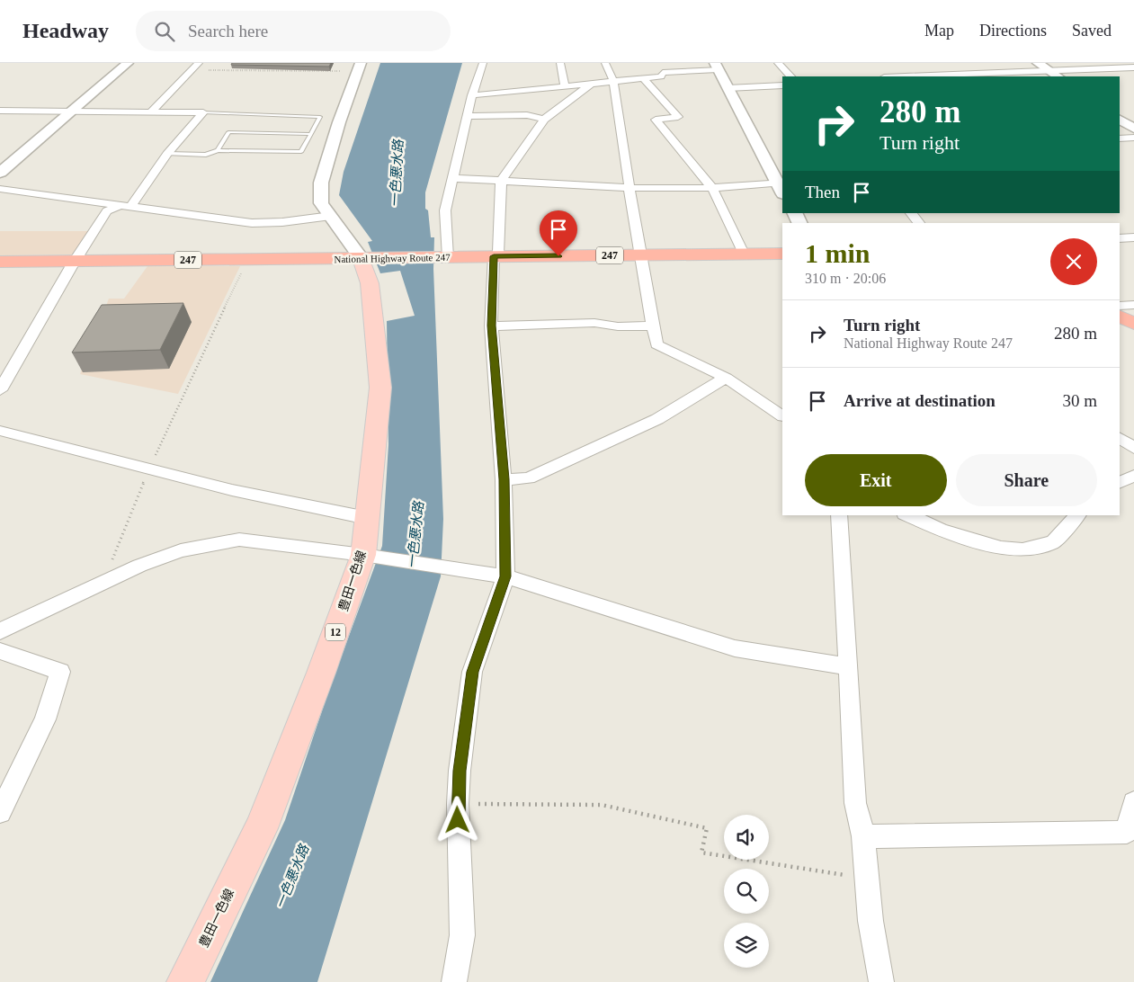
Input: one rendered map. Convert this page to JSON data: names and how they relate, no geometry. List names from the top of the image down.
{
  "streets": {
    "highway": ["247", "National Highway Route 247"],
    "main road": ["豊田一色線", "12"]
  },
  "crossings": [
    ["National Highway Route 247", "豊田一色線"]
  ],
  "water": ["一色悪水路"],
  "page": {
    "header": "Headway",
    "search": "Search here",
    "nav": ["Map", "Directions", "Saved"],
    "turn": ["280 m", "Turn right"],
    "then": "Then",
    "heading": ["1 min", "310 m · 20:06"],
    "list": [
      {
        "name": "Turn right",
        "note": "National Highway Route 247",
        "value": "280 m"
      },
      {
        "name": "Arrive at destination",
        "value": "30 m"
      }
    ],
    "buttons": ["Exit", "Share"]
  }
}
